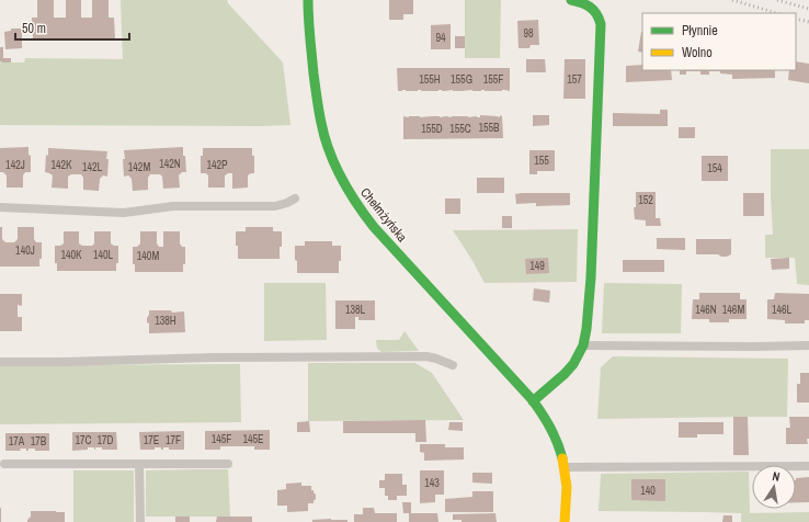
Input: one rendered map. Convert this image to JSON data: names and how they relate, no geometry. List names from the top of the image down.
{
  "streets": {
    "street": ["Chełmżyńska"]
  },
  "house_numbers": [
    "98",
    "94",
    "155H",
    "155G",
    "155F",
    "157",
    "155B",
    "155D",
    "155C",
    "155",
    "142N",
    "142J",
    "142K",
    "142P",
    "142L",
    "142M",
    "154",
    "152",
    "140J",
    "140K",
    "140L",
    "140M",
    "149",
    "138L",
    "146N",
    "146M",
    "146L",
    "138H",
    "145F",
    "145E",
    "17C",
    "17D",
    "17E",
    "17F",
    "17A",
    "17B",
    "143",
    "140"
  ],
  "legend": ["Płynnie", "Wolno"],
  "scale_bar": "50 m",
  "north": "top"
}
